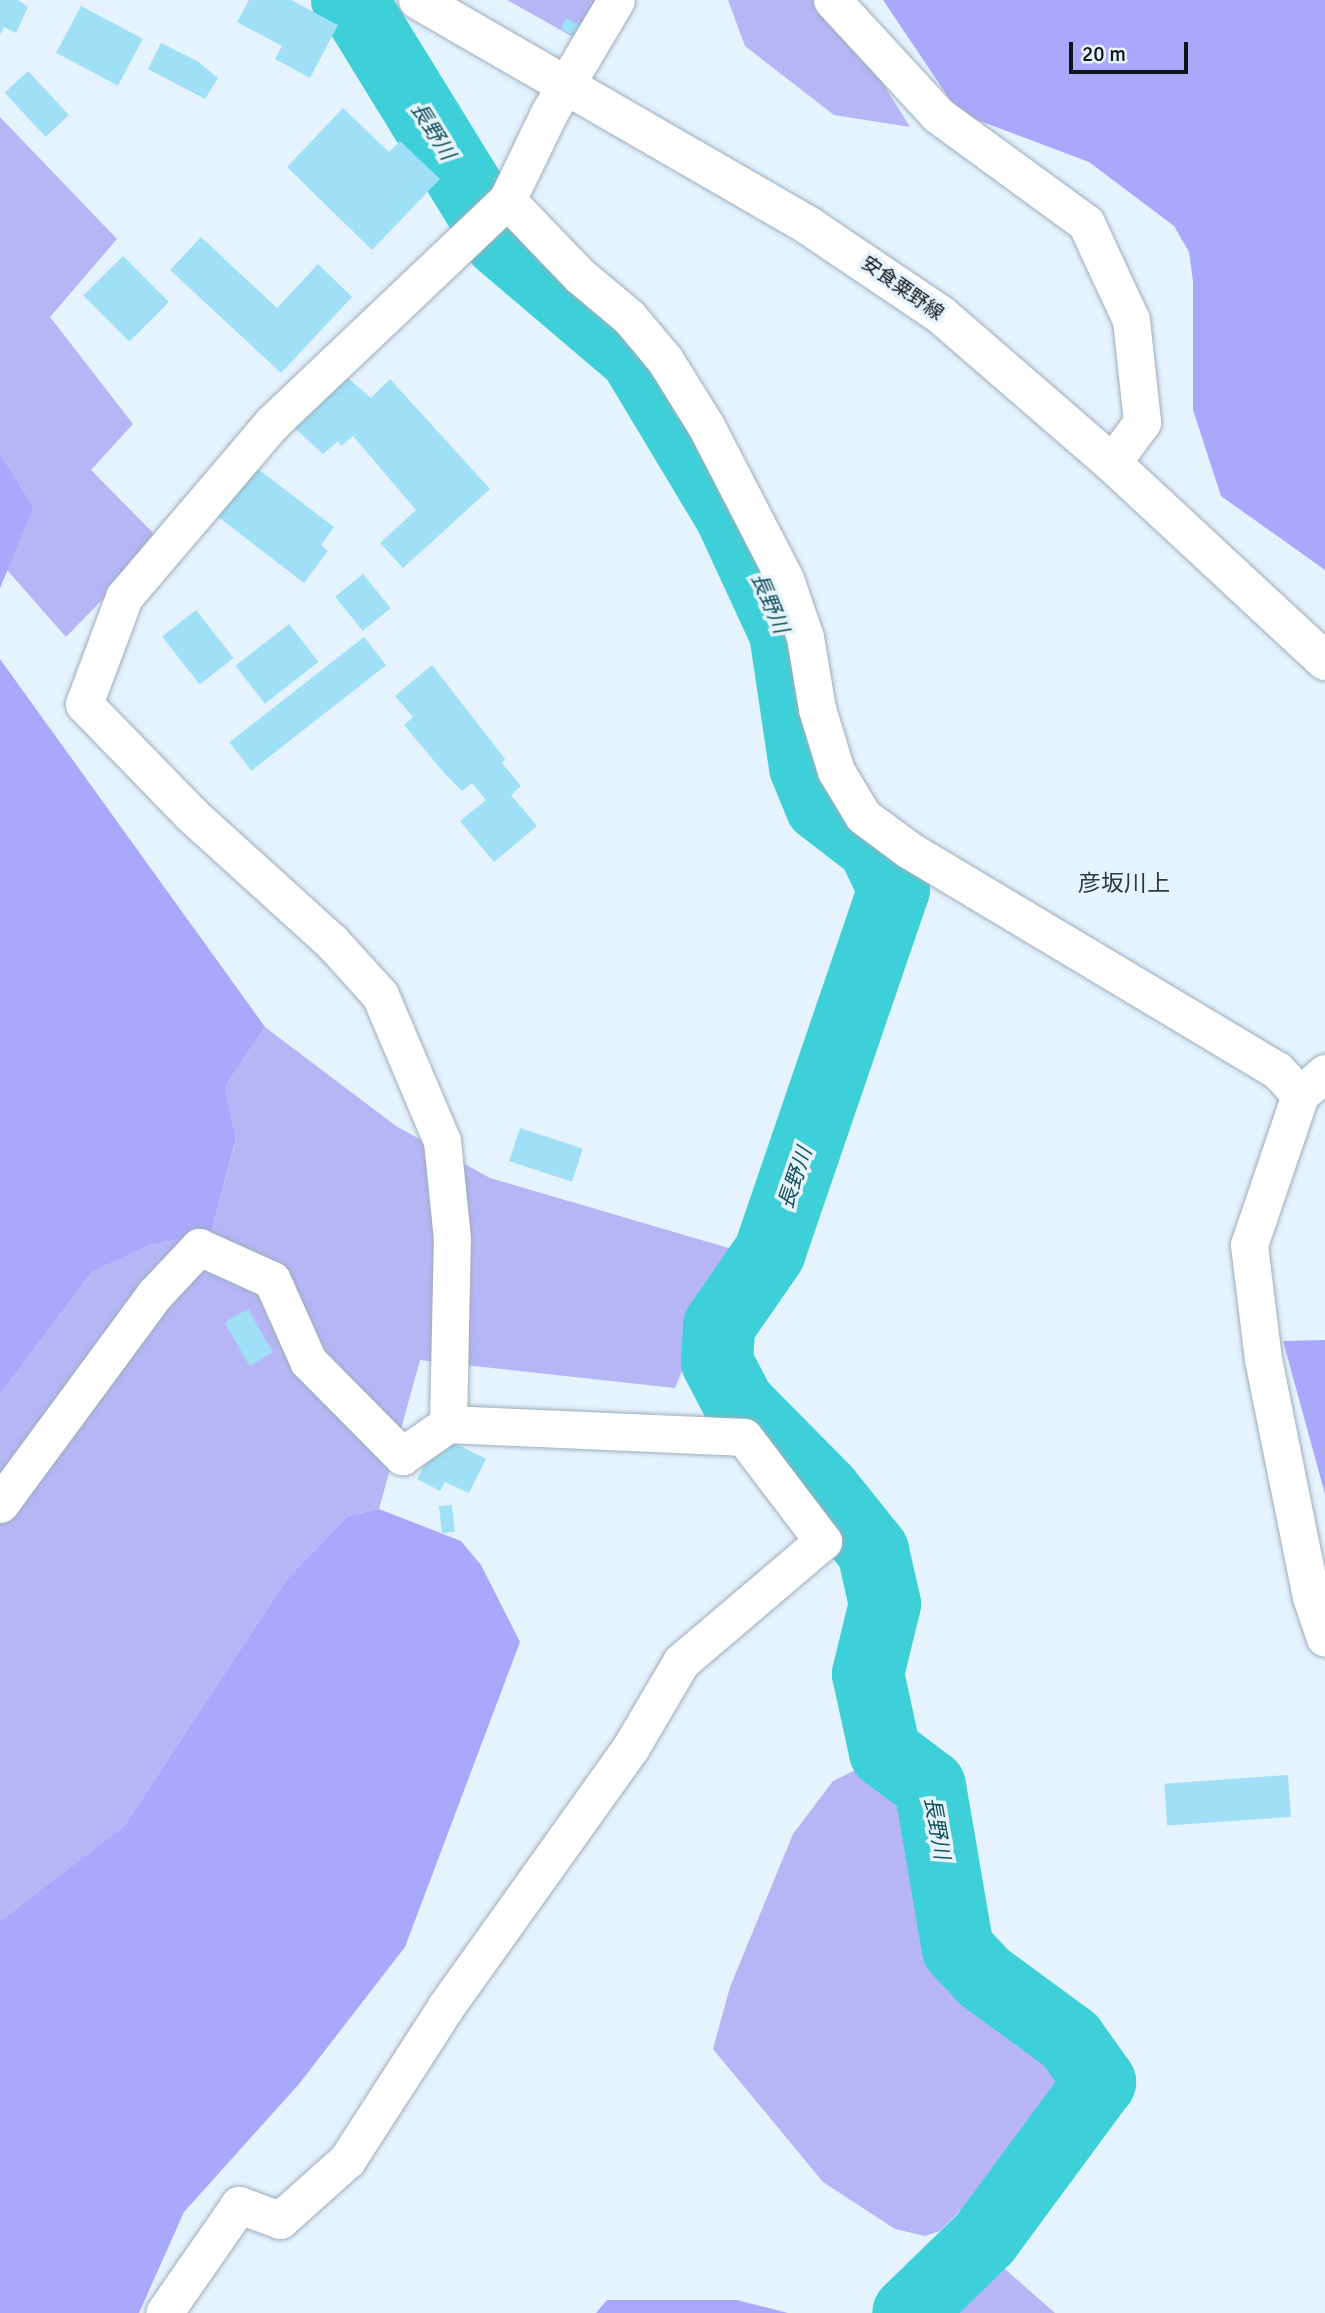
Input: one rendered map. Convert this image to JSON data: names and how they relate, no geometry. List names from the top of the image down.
{
  "streets": {
    "main road": ["安食粟野線"]
  },
  "districts": ["彦坂川上"],
  "water": ["長野川"],
  "scale_bar": "20 m"
}
